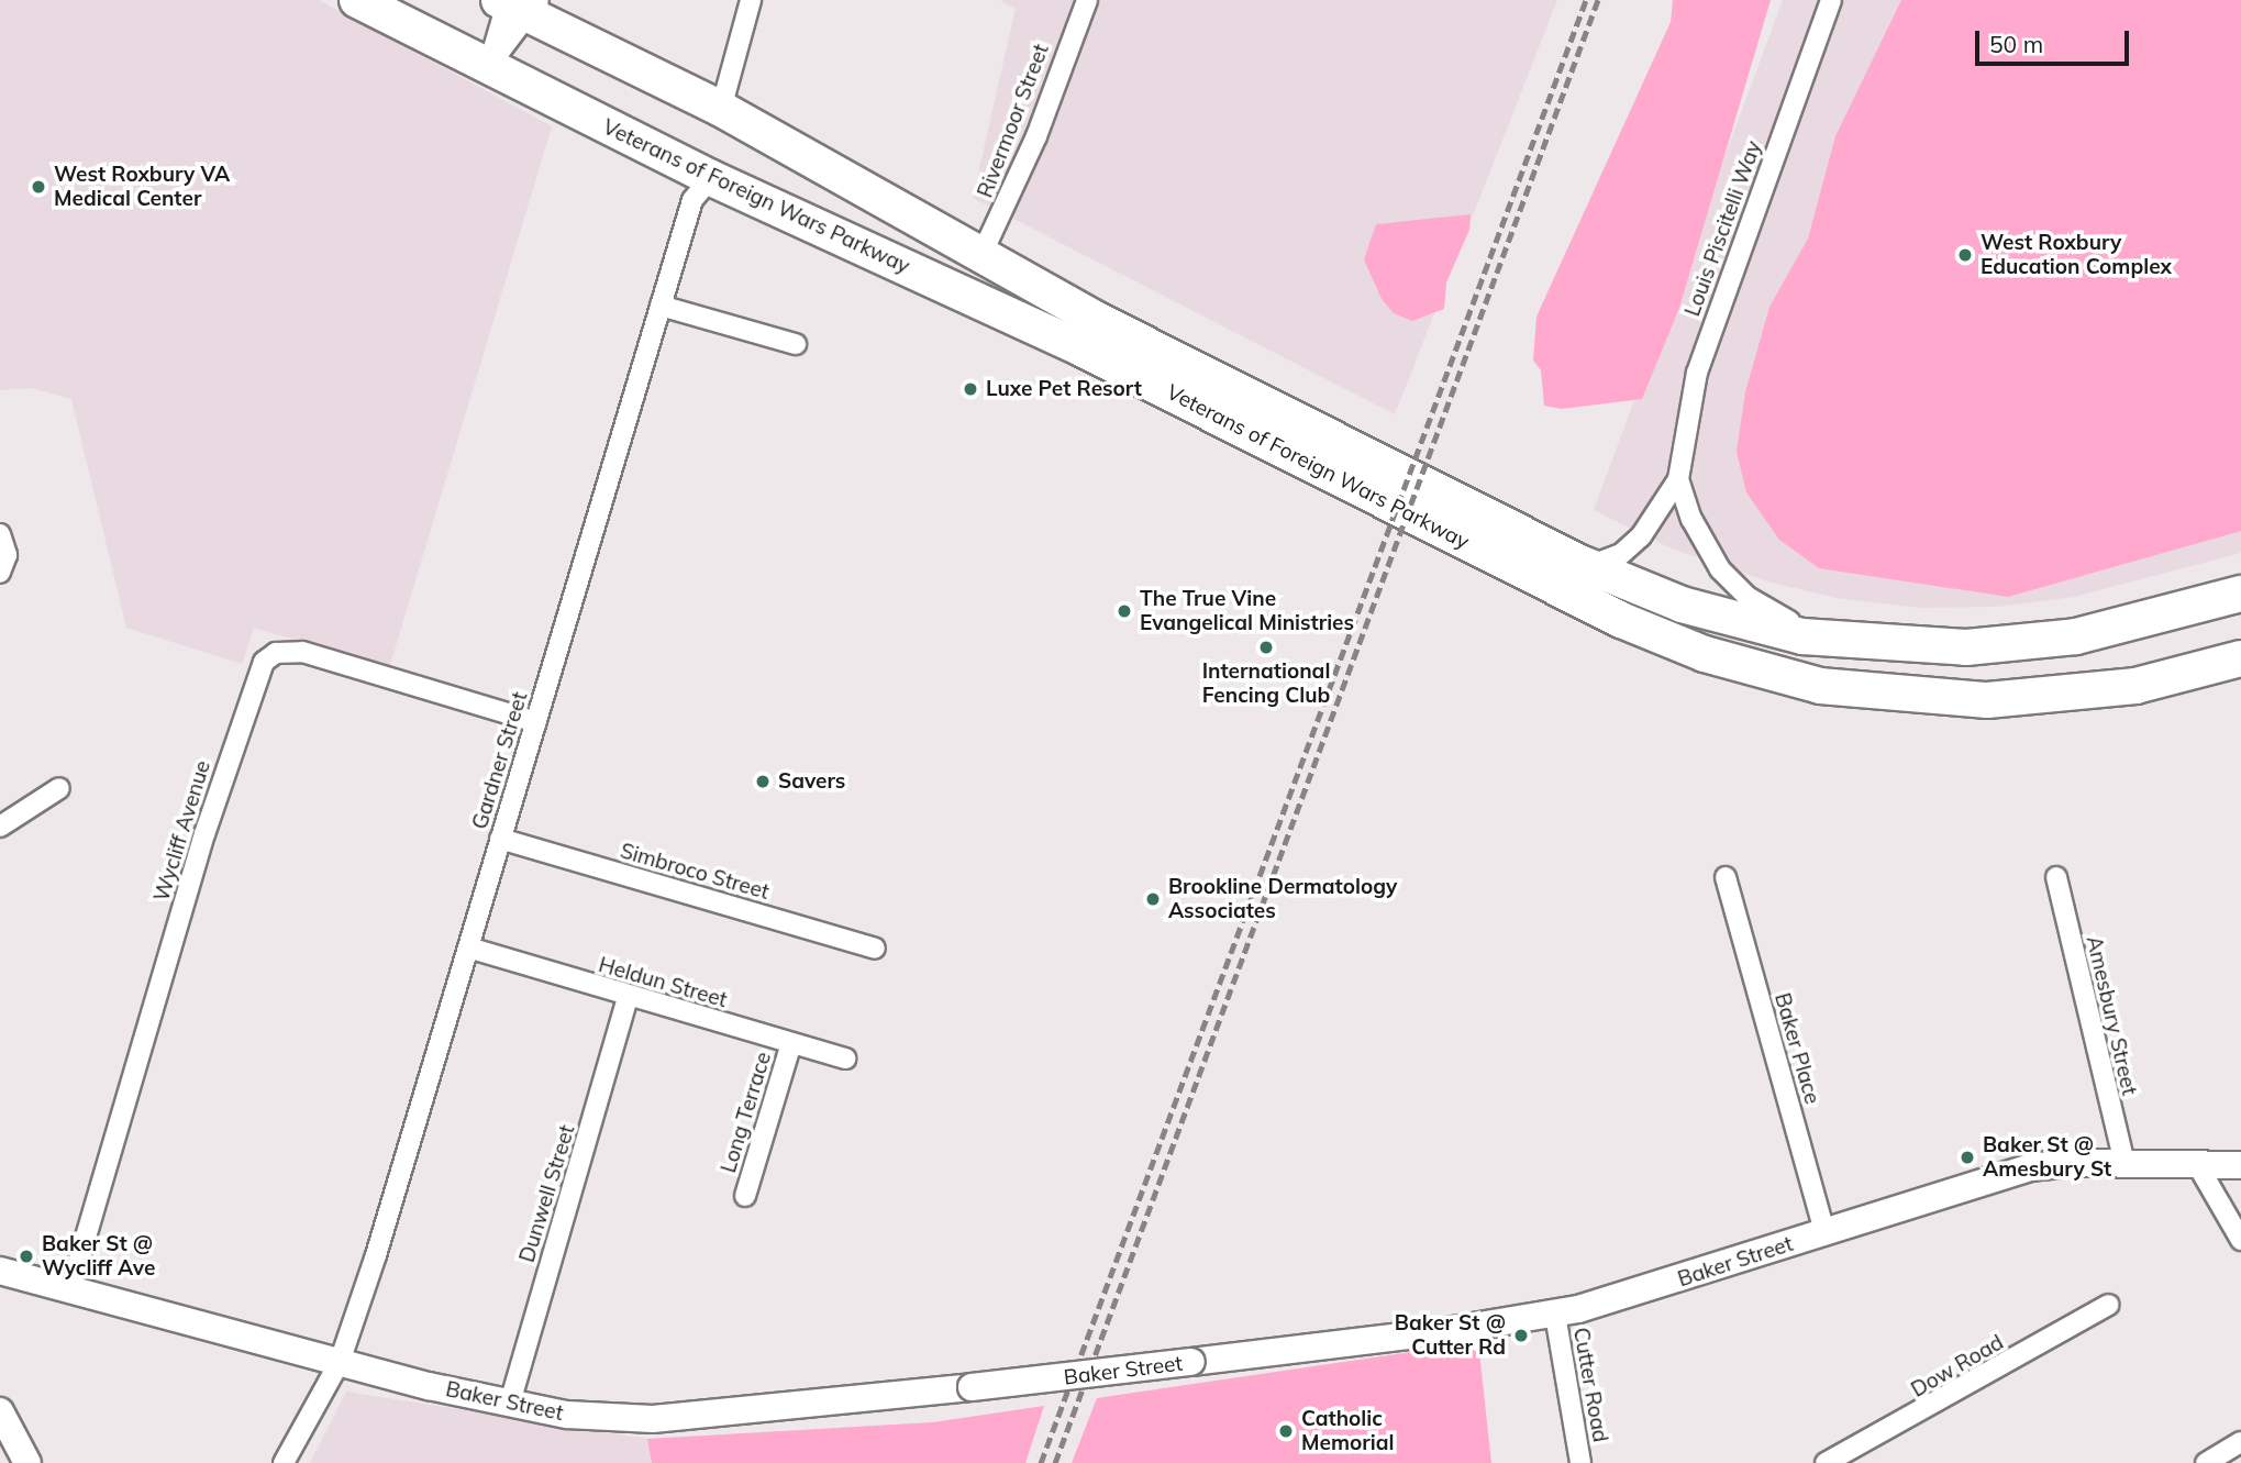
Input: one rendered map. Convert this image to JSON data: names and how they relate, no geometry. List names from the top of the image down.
{
  "streets": {
    "highway": ["Veterans of Foreign Wars Parkway"],
    "street": [
      "Rivermoor Street",
      "Louis Piscitelli Way",
      "Gardner Street",
      "Wycliff Avenue",
      "Simbroco Street",
      "Heldun Street",
      "Amesbury Street",
      "Baker Place",
      "Long Terrace",
      "Dunwell Street",
      "Baker Street",
      "Dow Road",
      "Cutter Road"
    ]
  },
  "crossings": [
    ["Rivermoor Street", "Veterans of Foreign Wars Parkway"],
    ["Veterans of Foreign Wars Parkway", "Louis Piscitelli Way"],
    ["Veterans of Foreign Wars Parkway", "Gardner Street"],
    ["Gardner Street", "Wycliff Avenue"],
    ["Gardner Street", "Simbroco Street"],
    ["Gardner Street", "Heldun Street"],
    ["Gardner Street", "Baker Street"],
    ["Wycliff Avenue", "Baker Street"],
    ["Heldun Street", "Long Terrace"],
    ["Heldun Street", "Dunwell Street"],
    ["Amesbury Street", "Baker Street"],
    ["Baker Place", "Baker Street"],
    ["Dunwell Street", "Baker Street"],
    ["Baker Street", "Cutter Road"]
  ],
  "places": [
    "West Roxbury VA Medical Center",
    "West Roxbury Education Complex",
    "Luxe Pet Resort",
    "The True Vine Evangelical Ministries",
    "International Fencing Club",
    "Savers",
    "Brookline Dermatology Associates",
    "Baker St @ Amesbury St",
    "Baker St @ Wycliff Ave",
    "Baker St @ Cutter Rd",
    "Catholic Memorial"
  ],
  "scale_bar": "50 m"
}
